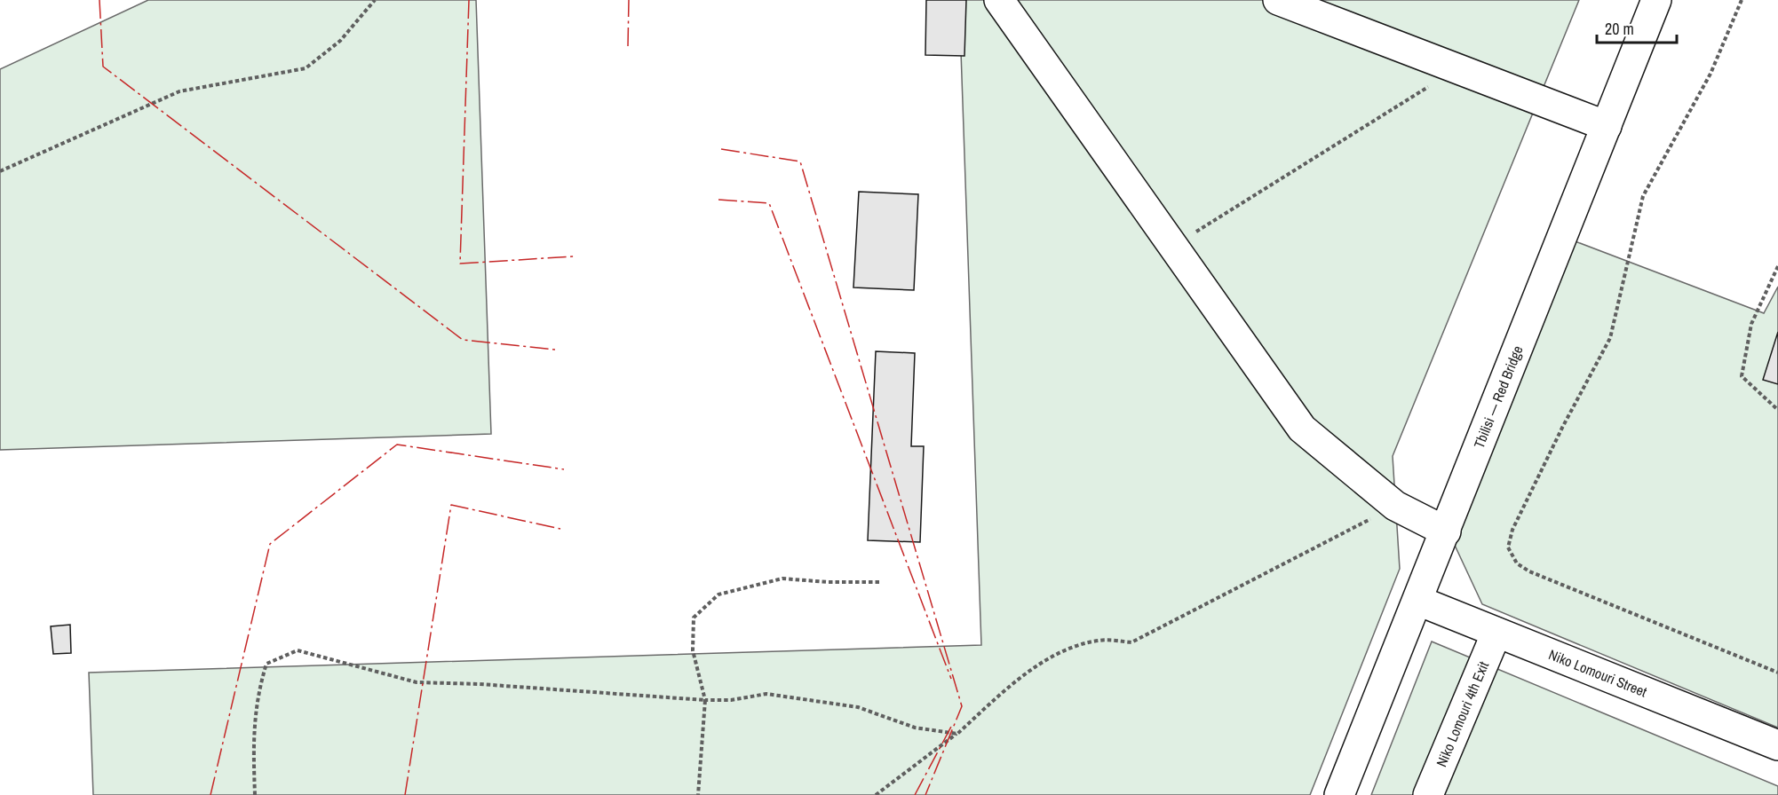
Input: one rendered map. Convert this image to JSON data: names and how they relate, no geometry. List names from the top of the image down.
{
  "streets": {
    "main road": ["Tbilisi — Red Bridge", "Niko Lomouri Street", "Niko Lomouri 4th Exit"]
  },
  "crossings": [
    ["Tbilisi — Red Bridge", "Niko Lomouri Street"],
    ["Niko Lomouri Street", "Niko Lomouri 4th Exit"]
  ],
  "scale_bar": "20 m"
}
